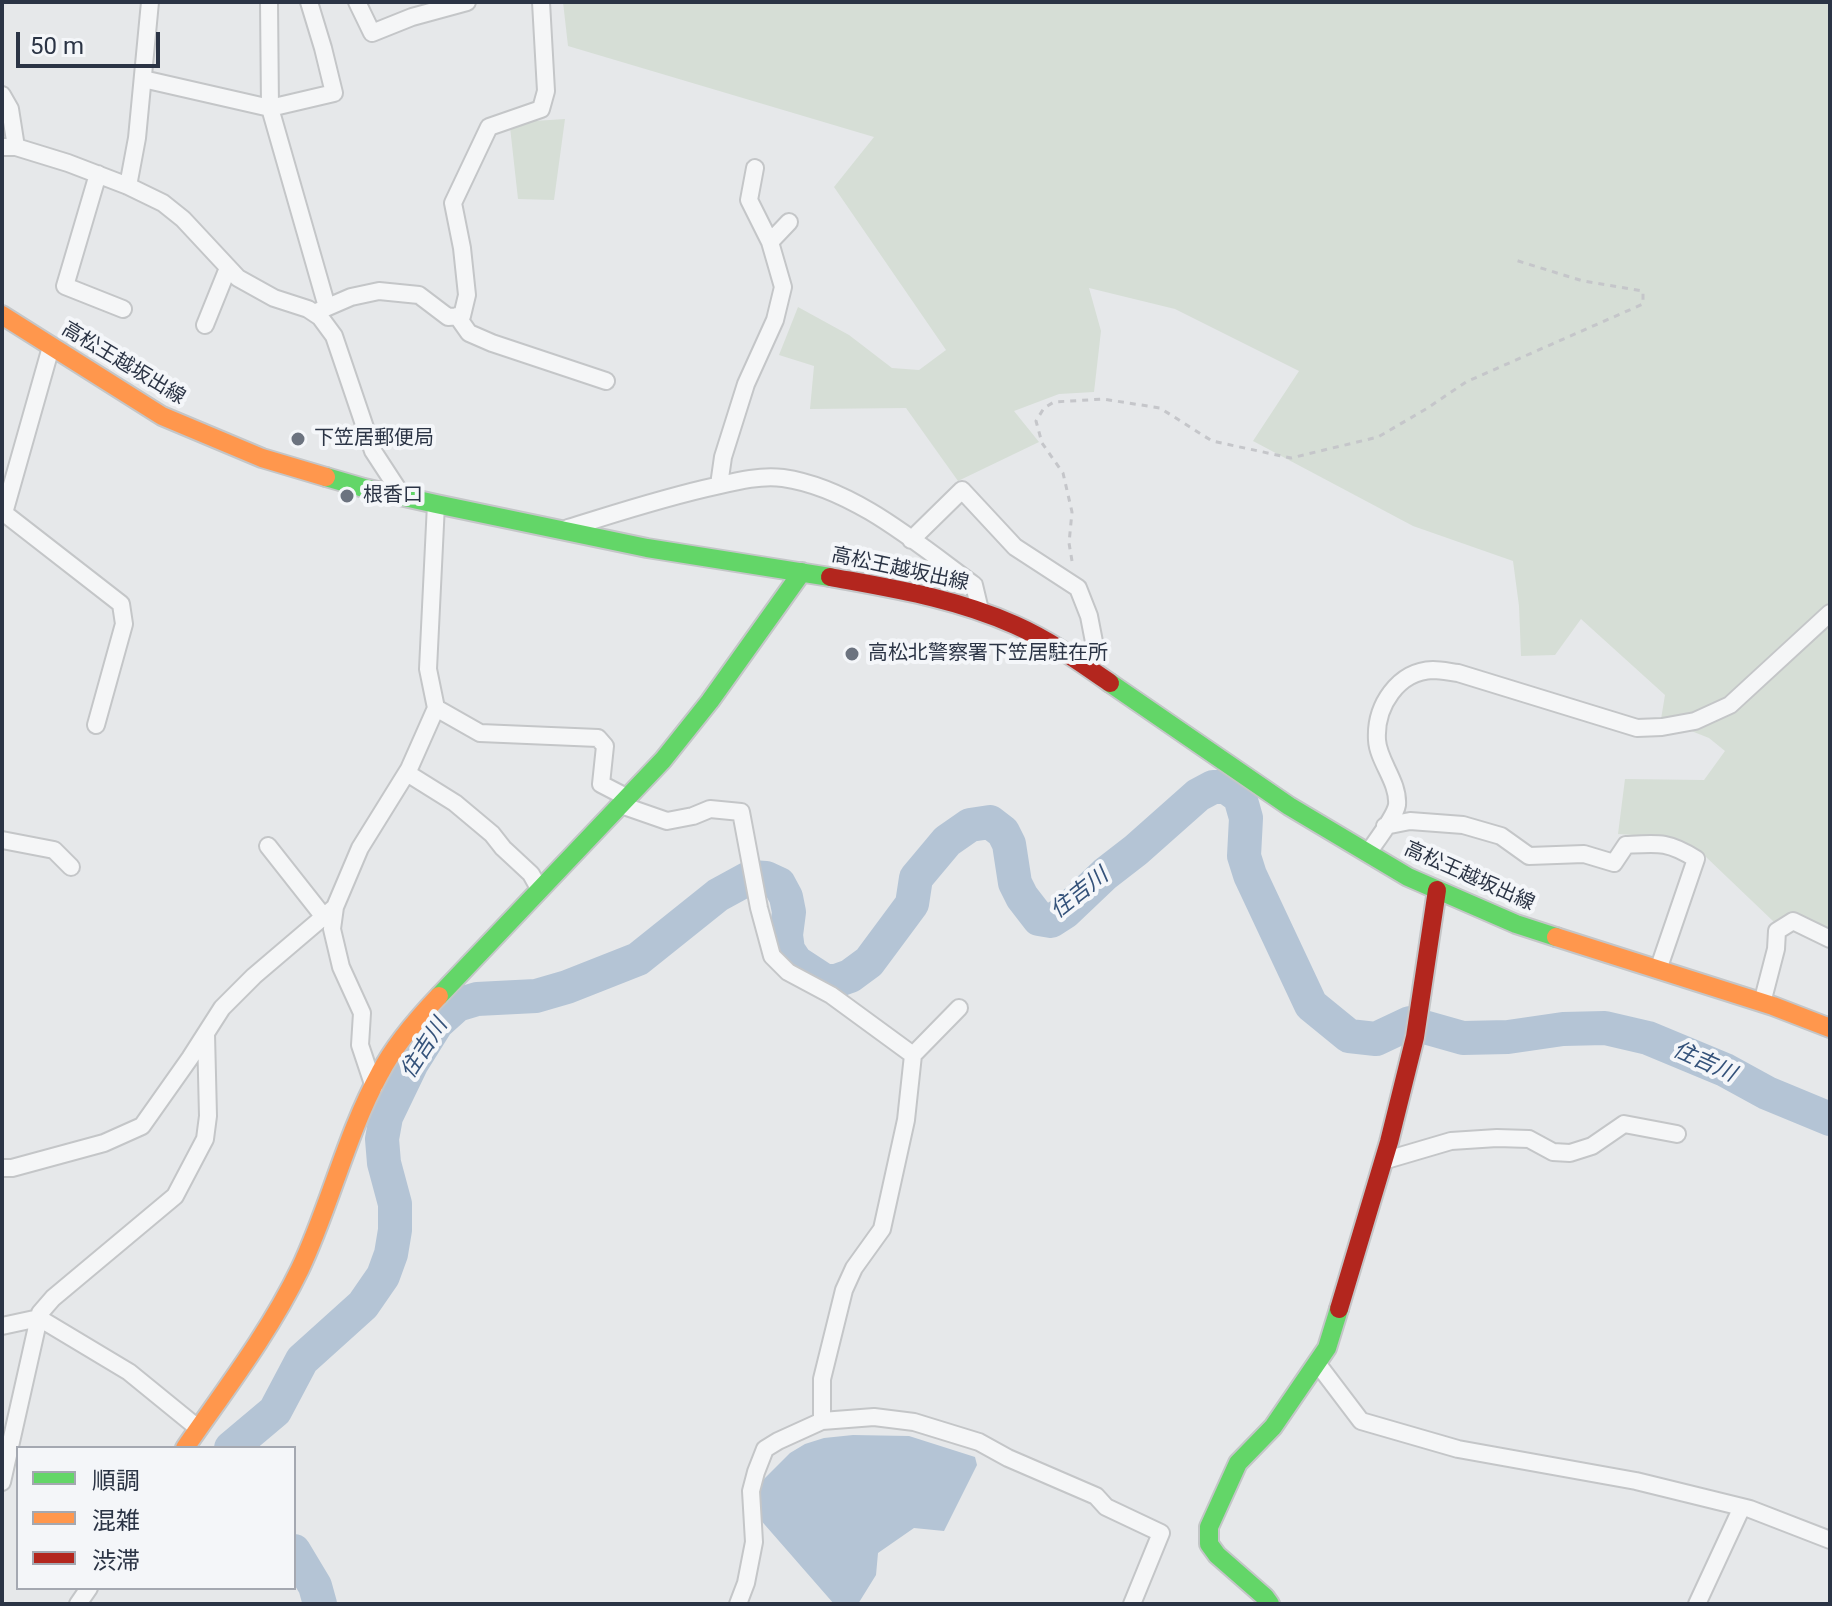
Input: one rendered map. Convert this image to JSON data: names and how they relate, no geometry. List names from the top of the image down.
{
  "streets": {
    "main road": ["高松王越坂出線"]
  },
  "water": ["住吉川"],
  "places": ["下笠居郵便局", "根香口", "高松北警察署下笠居駐在所"],
  "legend": ["順調", "混雑", "渋滞"],
  "scale_bar": "50 m"
}
